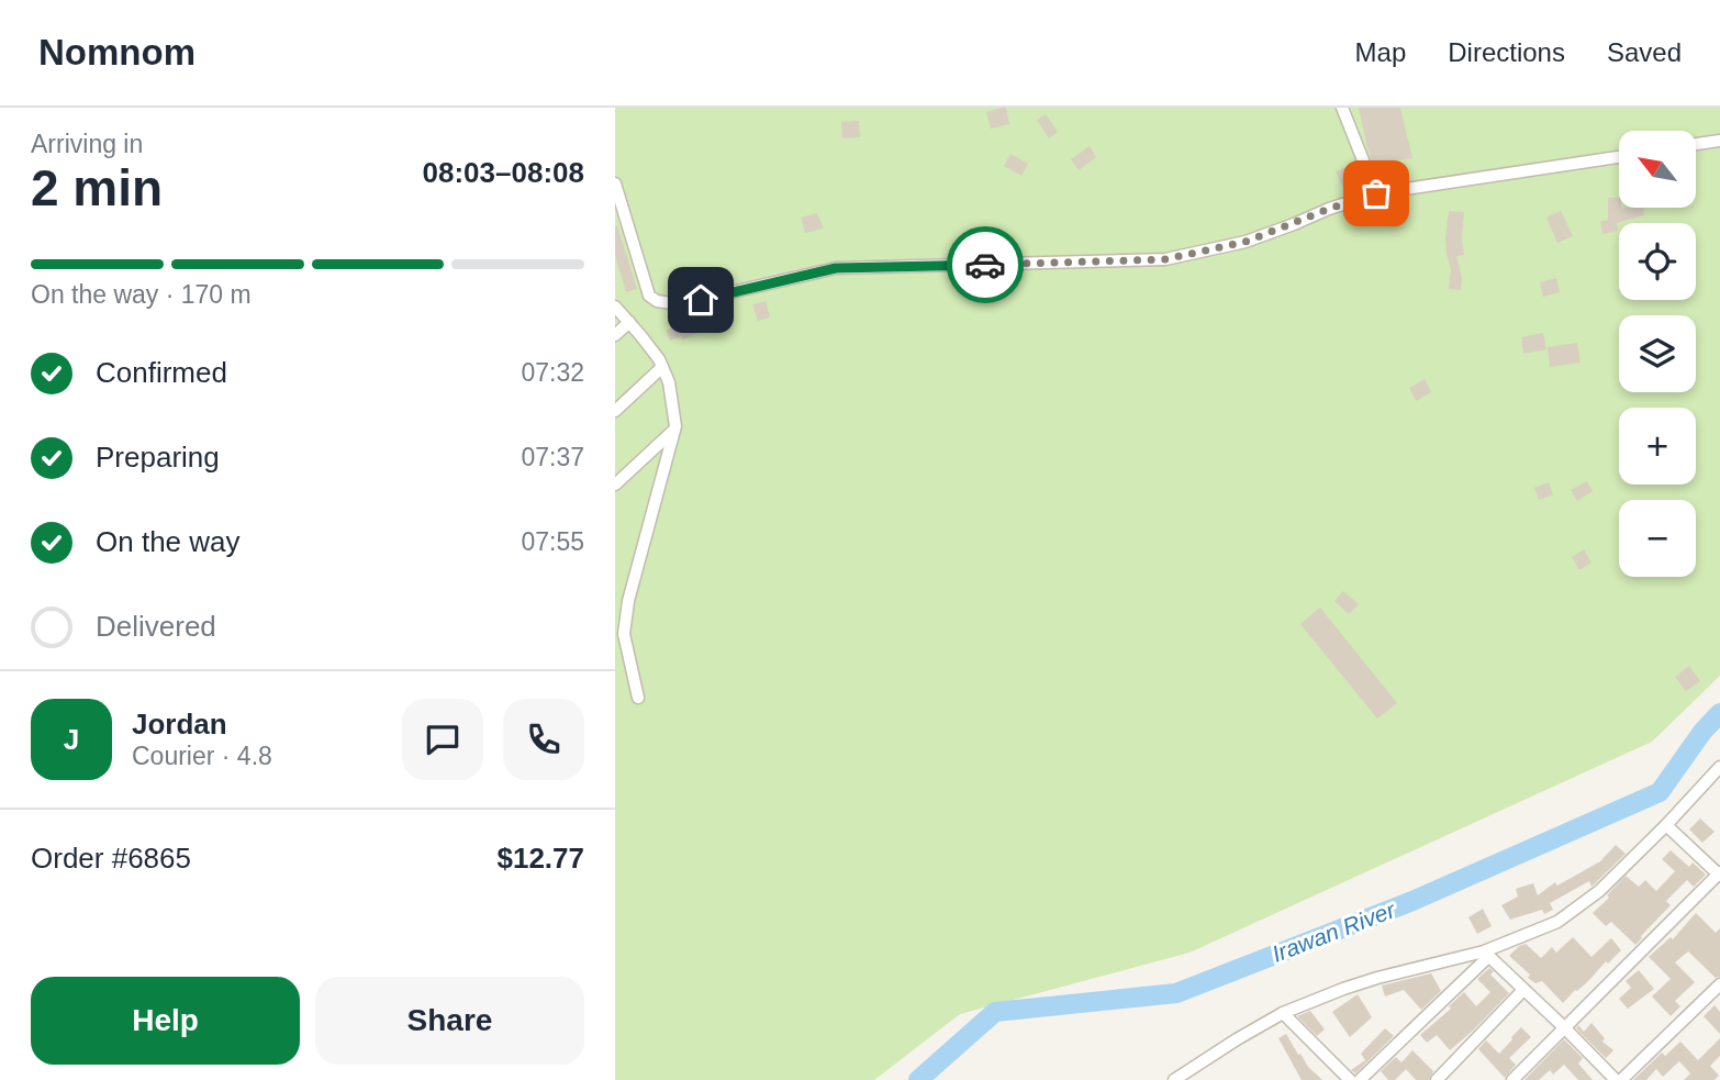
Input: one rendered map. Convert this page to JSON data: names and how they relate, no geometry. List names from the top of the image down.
{
  "water": ["Irawan River"],
  "north": "top left",
  "page": {
    "header": "Nomnom",
    "nav": ["Map", "Directions", "Saved"],
    "heading": ["2 min", "Arriving in", "08:03–08:08"],
    "panel": [
      "Jordan",
      "Courier · 4.8",
      "Order #6865",
      "$12.77"
    ],
    "map_buttons": ["+", "−"],
    "bar": "On the way · 170 m",
    "list": [
      ["Confirmed", "07:32"],
      ["Preparing", "07:37"],
      ["On the way", "07:55"],
      "Delivered"
    ],
    "round": "J",
    "buttons": ["Help", "Share"]
  }
}
